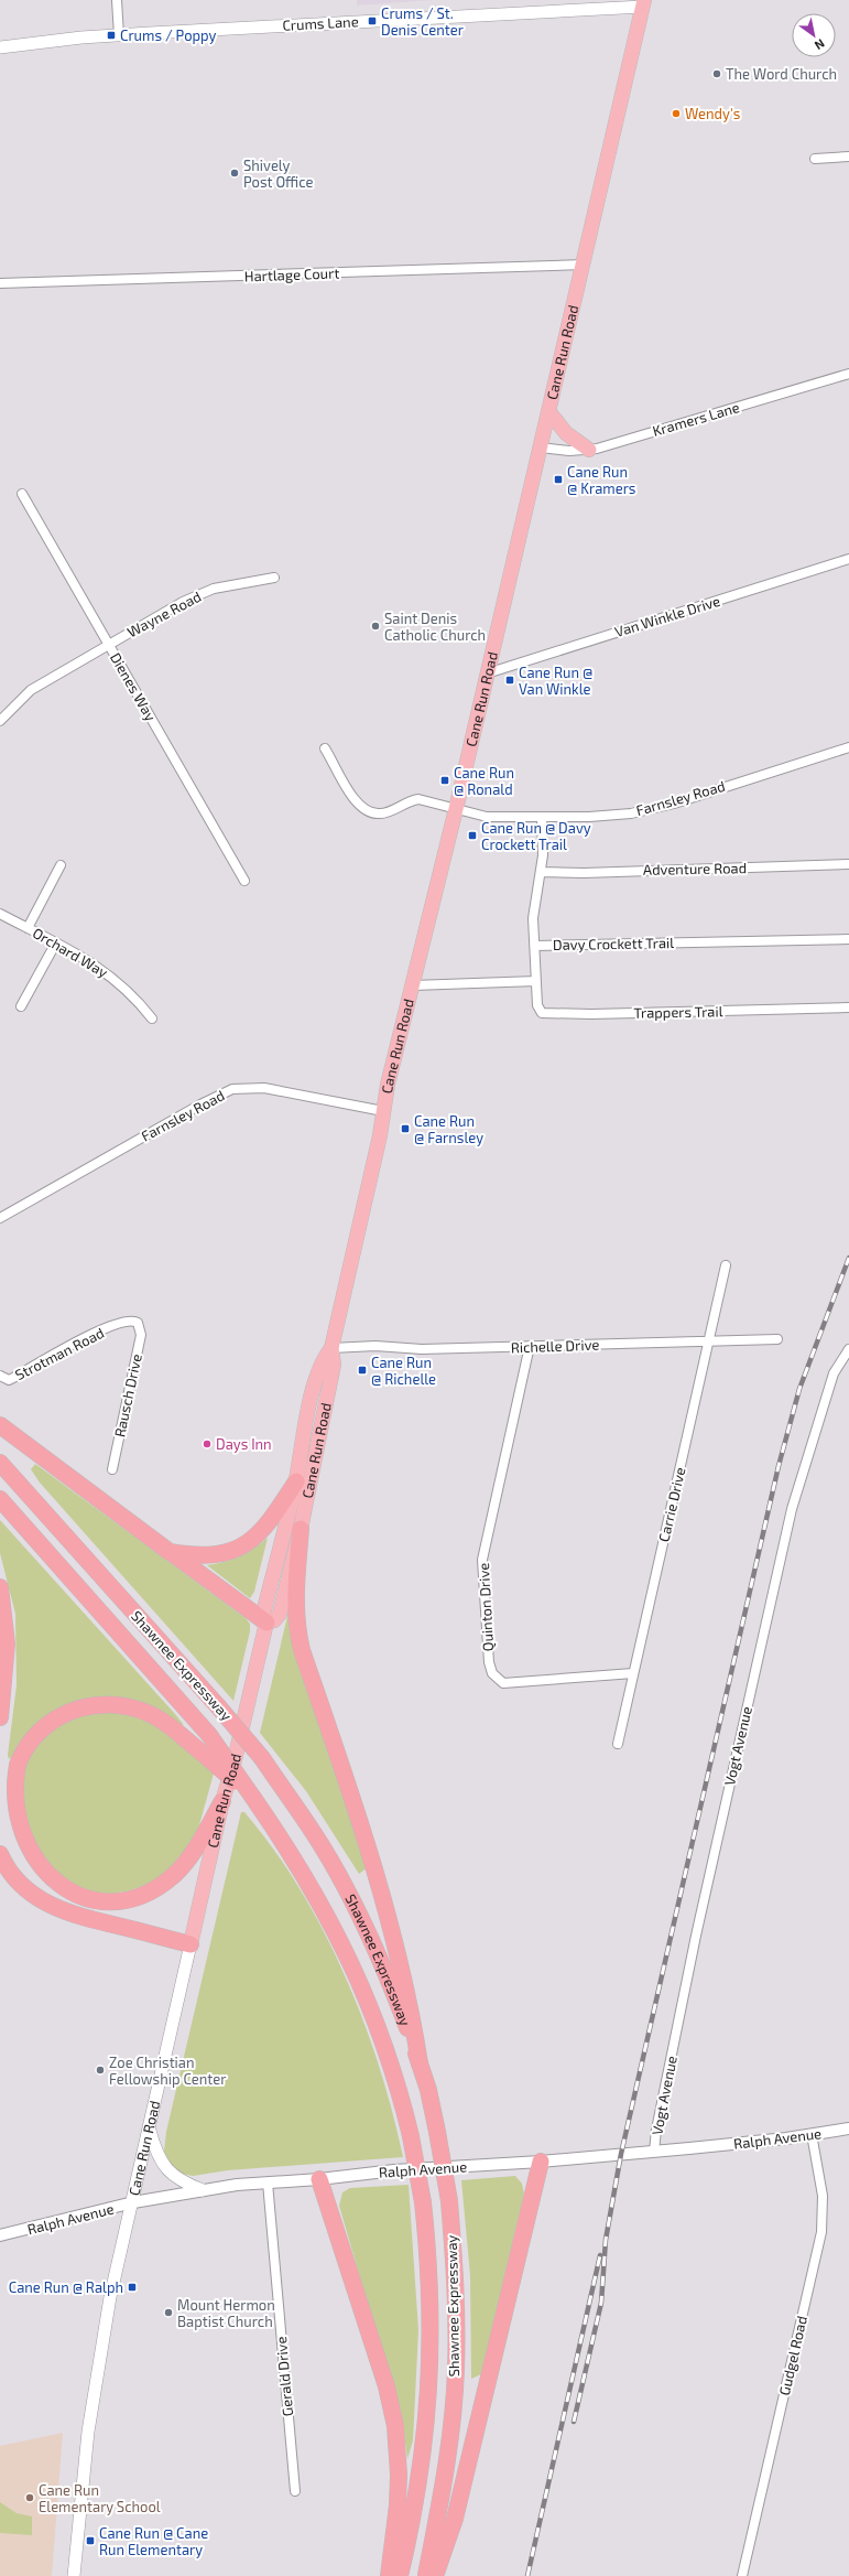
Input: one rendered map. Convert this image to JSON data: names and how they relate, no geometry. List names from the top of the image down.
{
  "streets": {
    "highway": ["Cane Run Road", "Shawnee Expressway"],
    "main road": ["Crums Lane"],
    "street": [
      "Hartlage Court",
      "Kramers Lane",
      "Wayne Road",
      "Van Winkle Drive",
      "Dienes Way",
      "Farnsley Road",
      "Adventure Road",
      "Davy Crockett Trail",
      "Orchard Way",
      "Trappers Trail",
      "Richelle Drive",
      "Strotman Road",
      "Rausch Drive",
      "Carrie Drive",
      "Quinton Drive",
      "Vogt Avenue",
      "Ralph Avenue",
      "Gudgel Road",
      "Gerald Drive"
    ]
  },
  "crossings": [
    ["Crums Lane", "Cane Run Road"],
    ["Hartlage Court", "Cane Run Road"],
    ["Cane Run Road", "Kramers Lane"],
    ["Cane Run Road", "Van Winkle Drive"],
    ["Cane Run Road", "Farnsley Road"],
    ["Cane Run Road", "Richelle Drive"],
    ["Cane Run Road", "Ralph Avenue"],
    ["Wayne Road", "Dienes Way"],
    ["Davy Crockett Trail", "Trappers Trail"],
    ["Richelle Drive", "Carrie Drive"],
    ["Richelle Drive", "Quinton Drive"],
    ["Strotman Road", "Rausch Drive"],
    ["Carrie Drive", "Quinton Drive"],
    ["Vogt Avenue", "Ralph Avenue"],
    ["Ralph Avenue", "Gudgel Road"],
    ["Ralph Avenue", "Gerald Drive"]
  ],
  "places": {
    "transit": [
      "Crums / St. Denis Center",
      "Crums / Poppy",
      "Cane Run @ Kramers",
      "Cane Run @ Van Winkle",
      "Cane Run @ Ronald",
      "Cane Run @ Davy Crockett Trail",
      "Cane Run @ Farnsley",
      "Cane Run @ Richelle",
      "Cane Run @ Ralph",
      "Cane Run @ Cane Run Elementary"
    ],
    "other": [
      "The Word Church",
      "Wendy's",
      "Shively Post Office",
      "Saint Denis Catholic Church",
      "Days Inn",
      "Zoe Christian Fellowship Center",
      "Mount Hermon Baptist Church",
      "Cane Run Elementary School"
    ]
  },
  "north": "bottom right"
}
